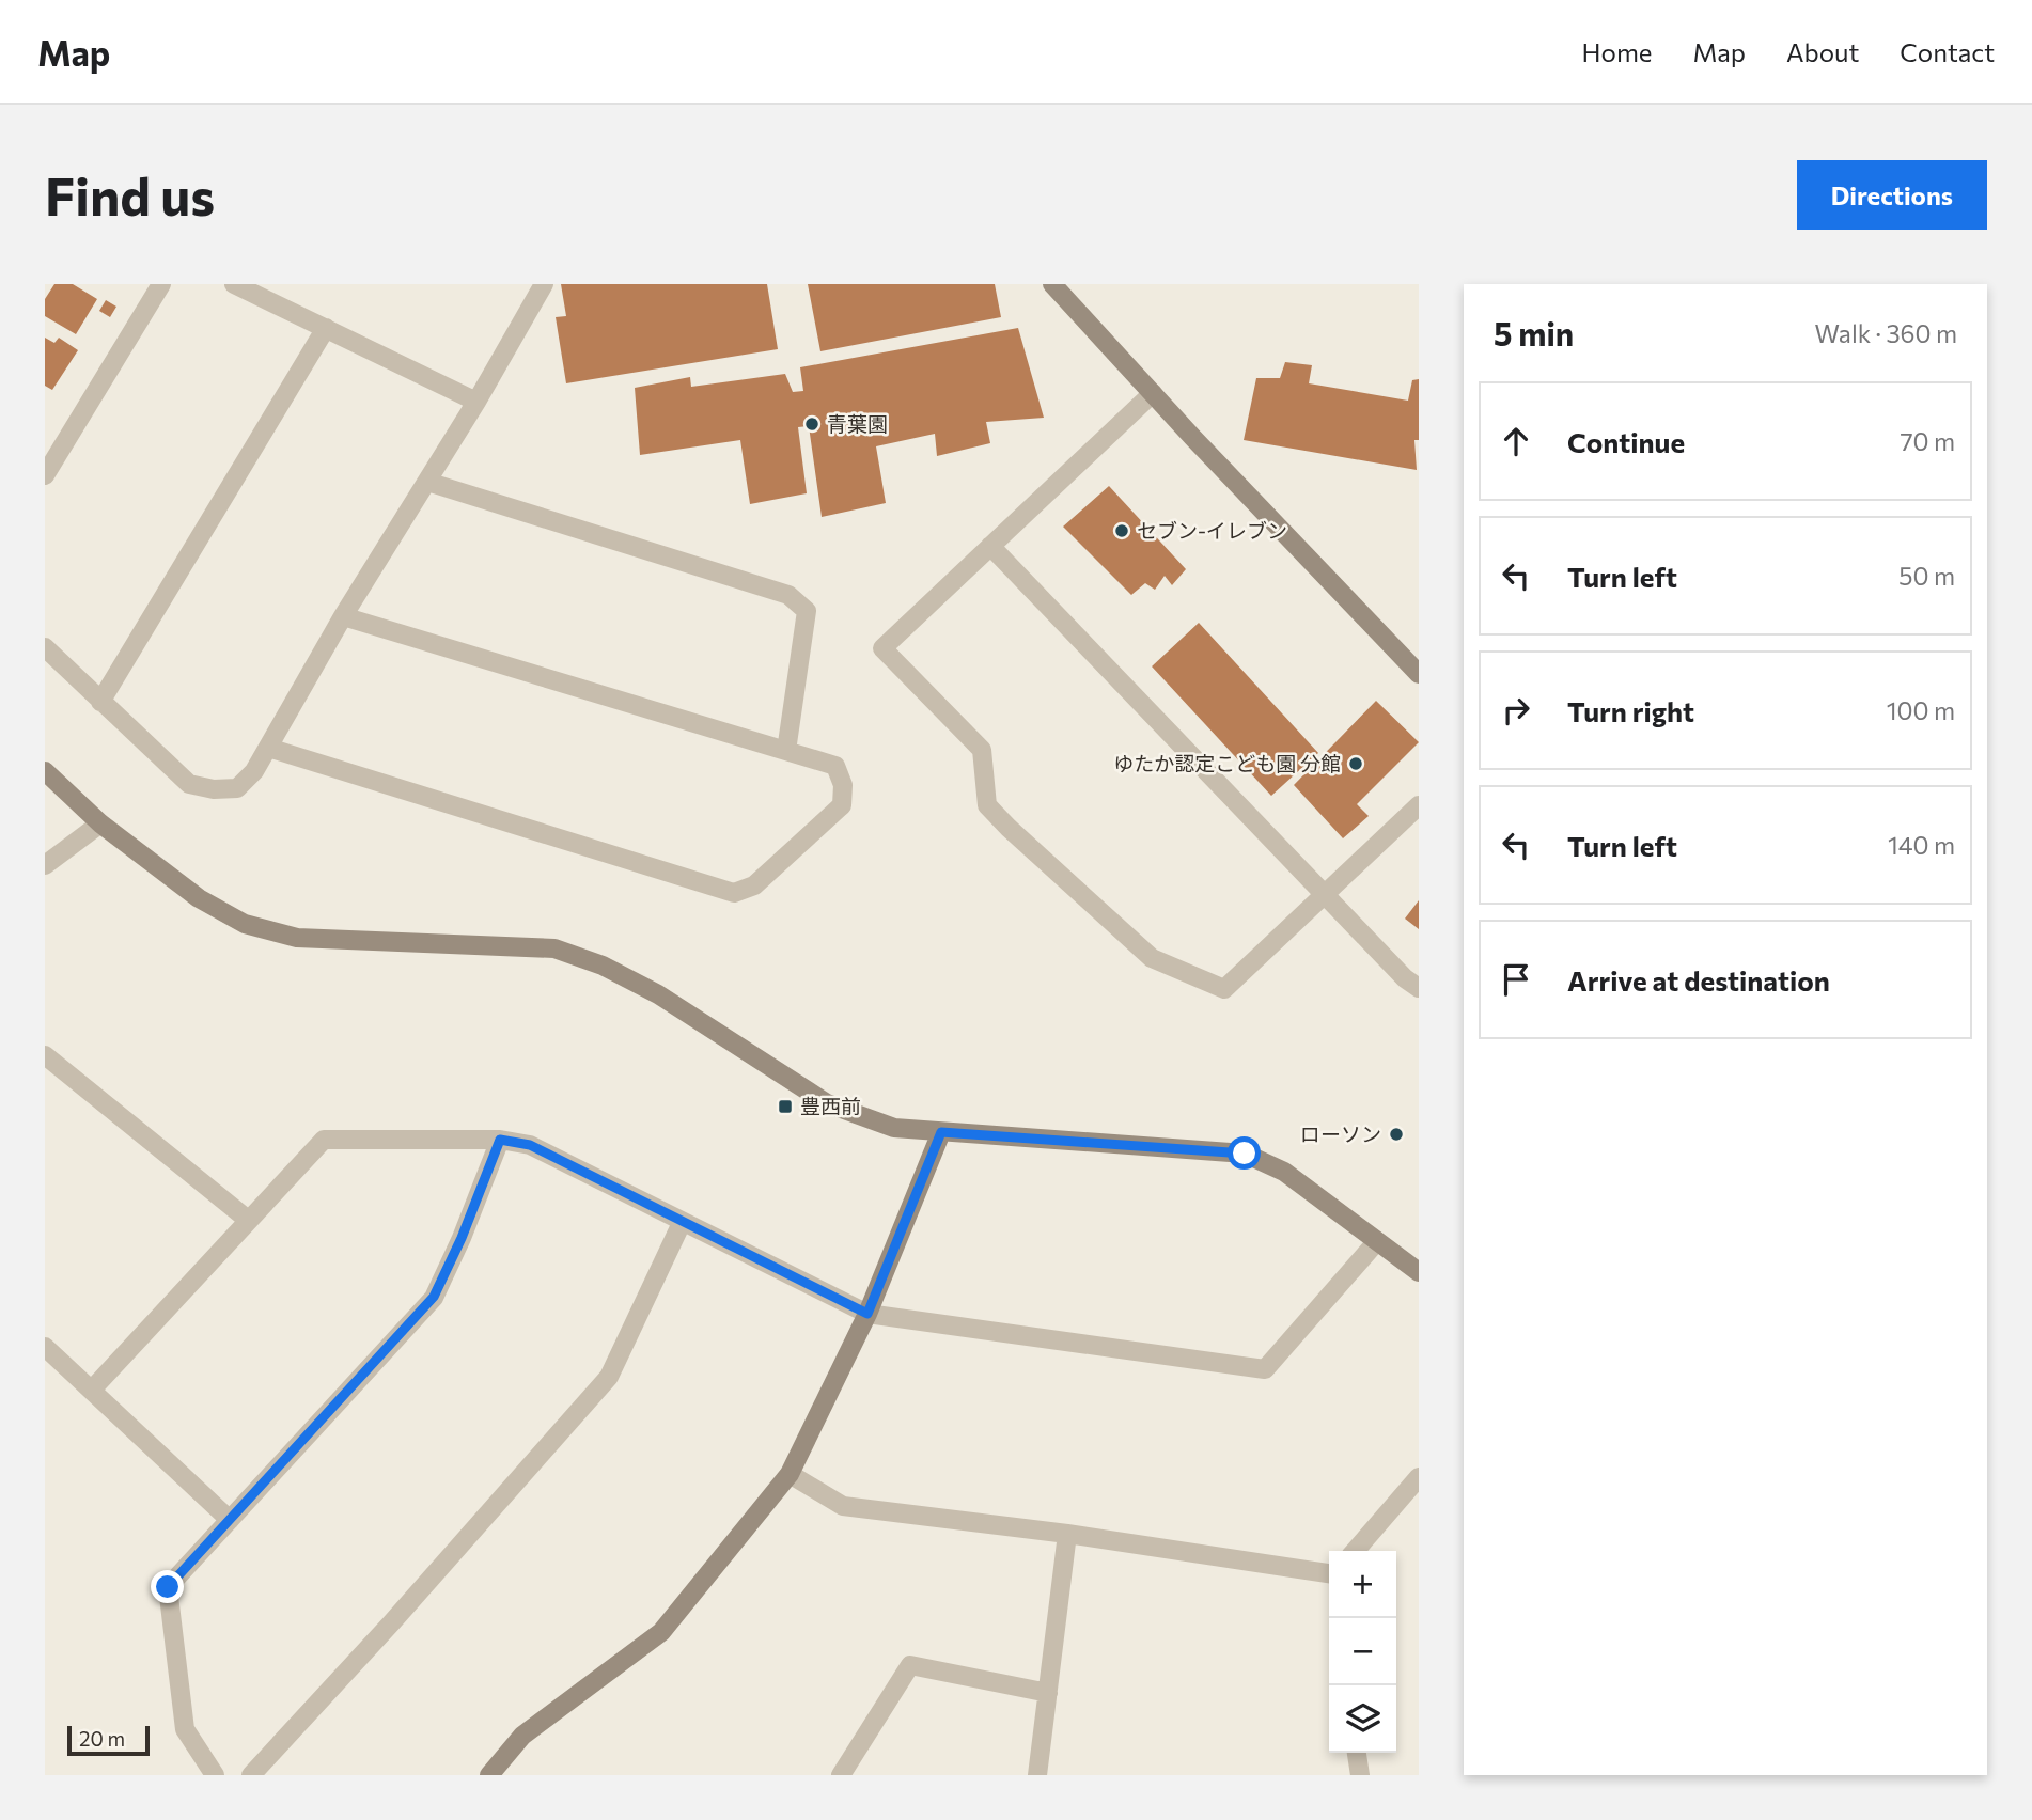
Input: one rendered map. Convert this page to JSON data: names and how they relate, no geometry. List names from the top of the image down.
{
  "places": {
    "other": [
      "青葉園",
      "セブン-イレブン",
      "ゆたか認定こども園 分館",
      "ローソン"
    ],
    "transit": ["豊西前"]
  },
  "scale_bar": "20 m",
  "page": {
    "header": "Map",
    "nav": [
      "Home",
      "Map",
      "About",
      "Contact"
    ],
    "buttons": "Directions",
    "title": "Find us",
    "heading": ["5 min", "Walk · 360 m"],
    "list": [
      ["Continue", "70 m"],
      ["Turn left", "50 m"],
      ["Turn right", "100 m"],
      ["Turn left", "140 m"],
      "Arrive at destination"
    ],
    "map_buttons": ["+", "−"],
    "scale": "20 m"
  }
}
